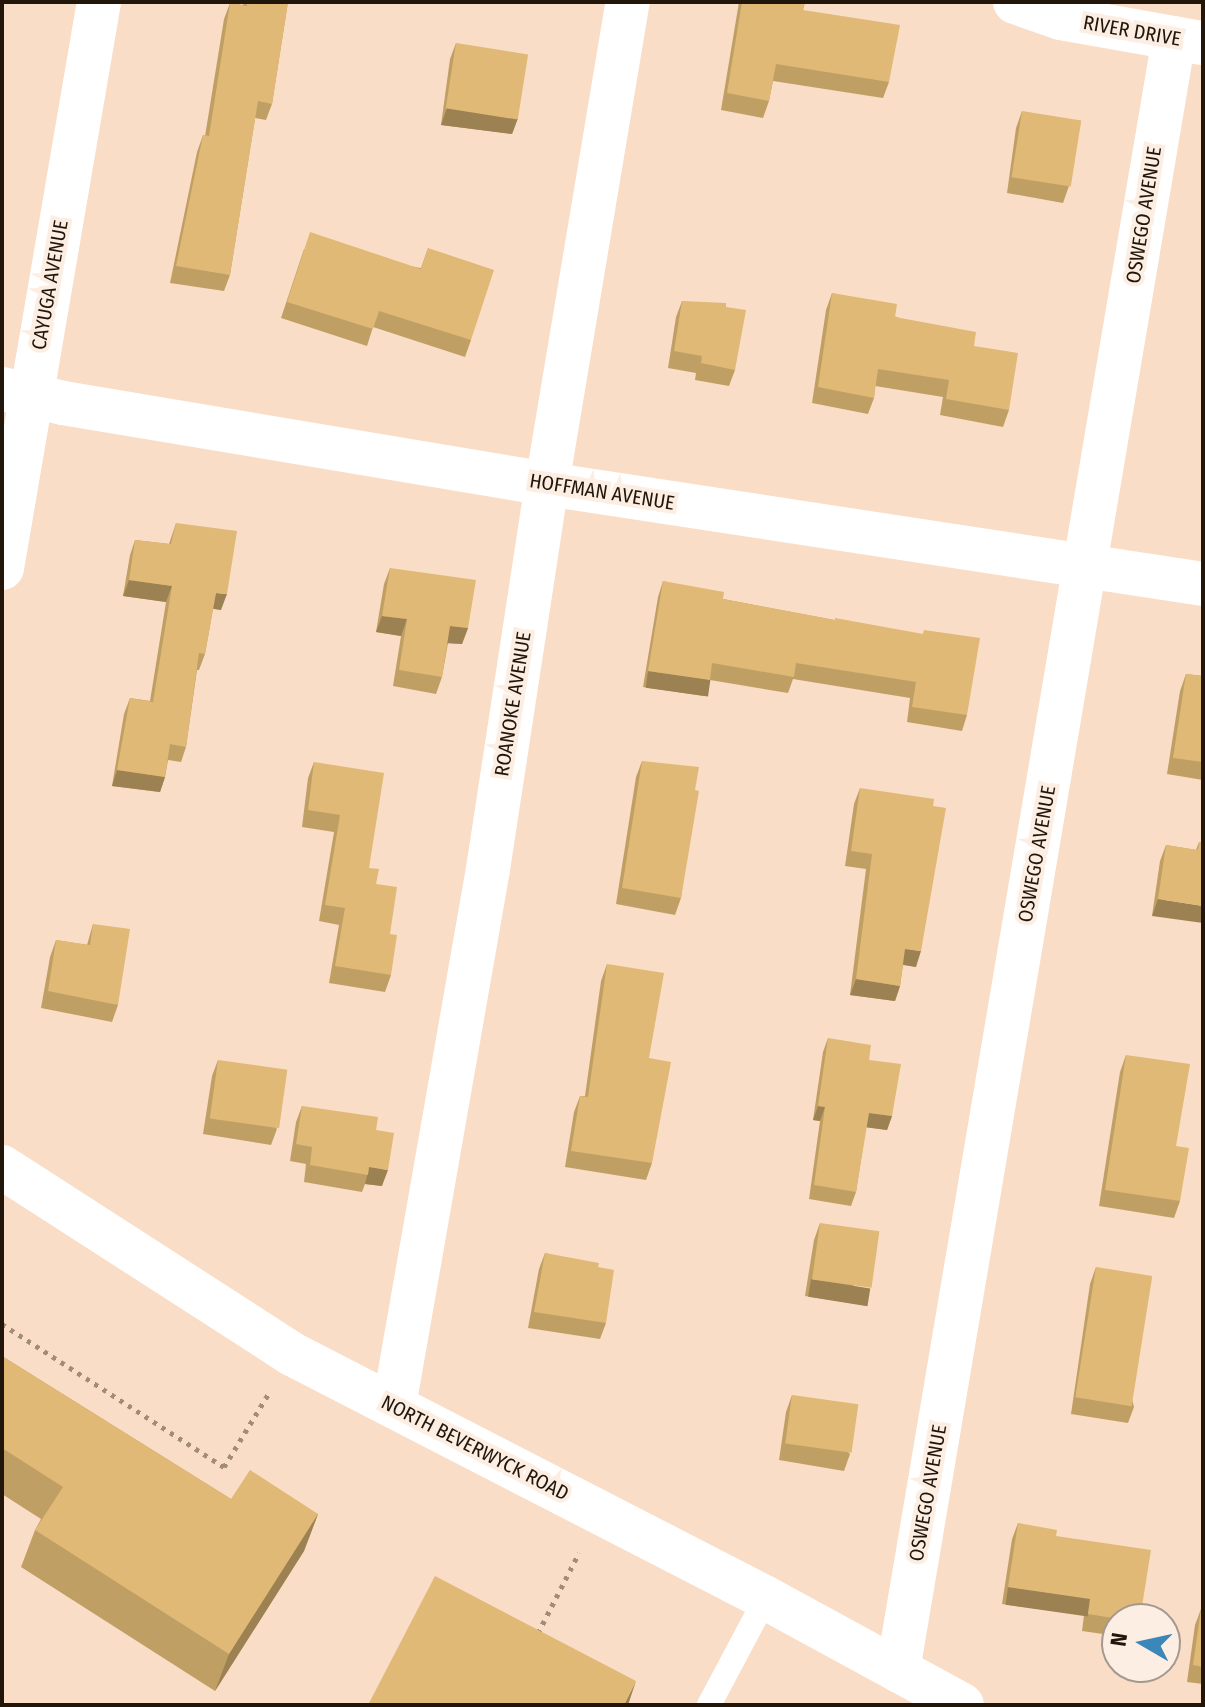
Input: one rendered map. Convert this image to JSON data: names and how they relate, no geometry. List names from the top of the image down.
{
  "streets": {
    "street": [
      "RIVER DRIVE",
      "OSWEGO AVENUE",
      "CAYUGA AVENUE",
      "HOFFMAN AVENUE",
      "ROANOKE AVENUE",
      "NORTH BEVERWYCK ROAD"
    ]
  },
  "crossings": [
    ["RIVER DRIVE", "OSWEGO AVENUE"],
    ["OSWEGO AVENUE", "HOFFMAN AVENUE"],
    ["OSWEGO AVENUE", "NORTH BEVERWYCK ROAD"],
    ["CAYUGA AVENUE", "HOFFMAN AVENUE"],
    ["HOFFMAN AVENUE", "ROANOKE AVENUE"],
    ["ROANOKE AVENUE", "NORTH BEVERWYCK ROAD"]
  ],
  "north": "left"
}
